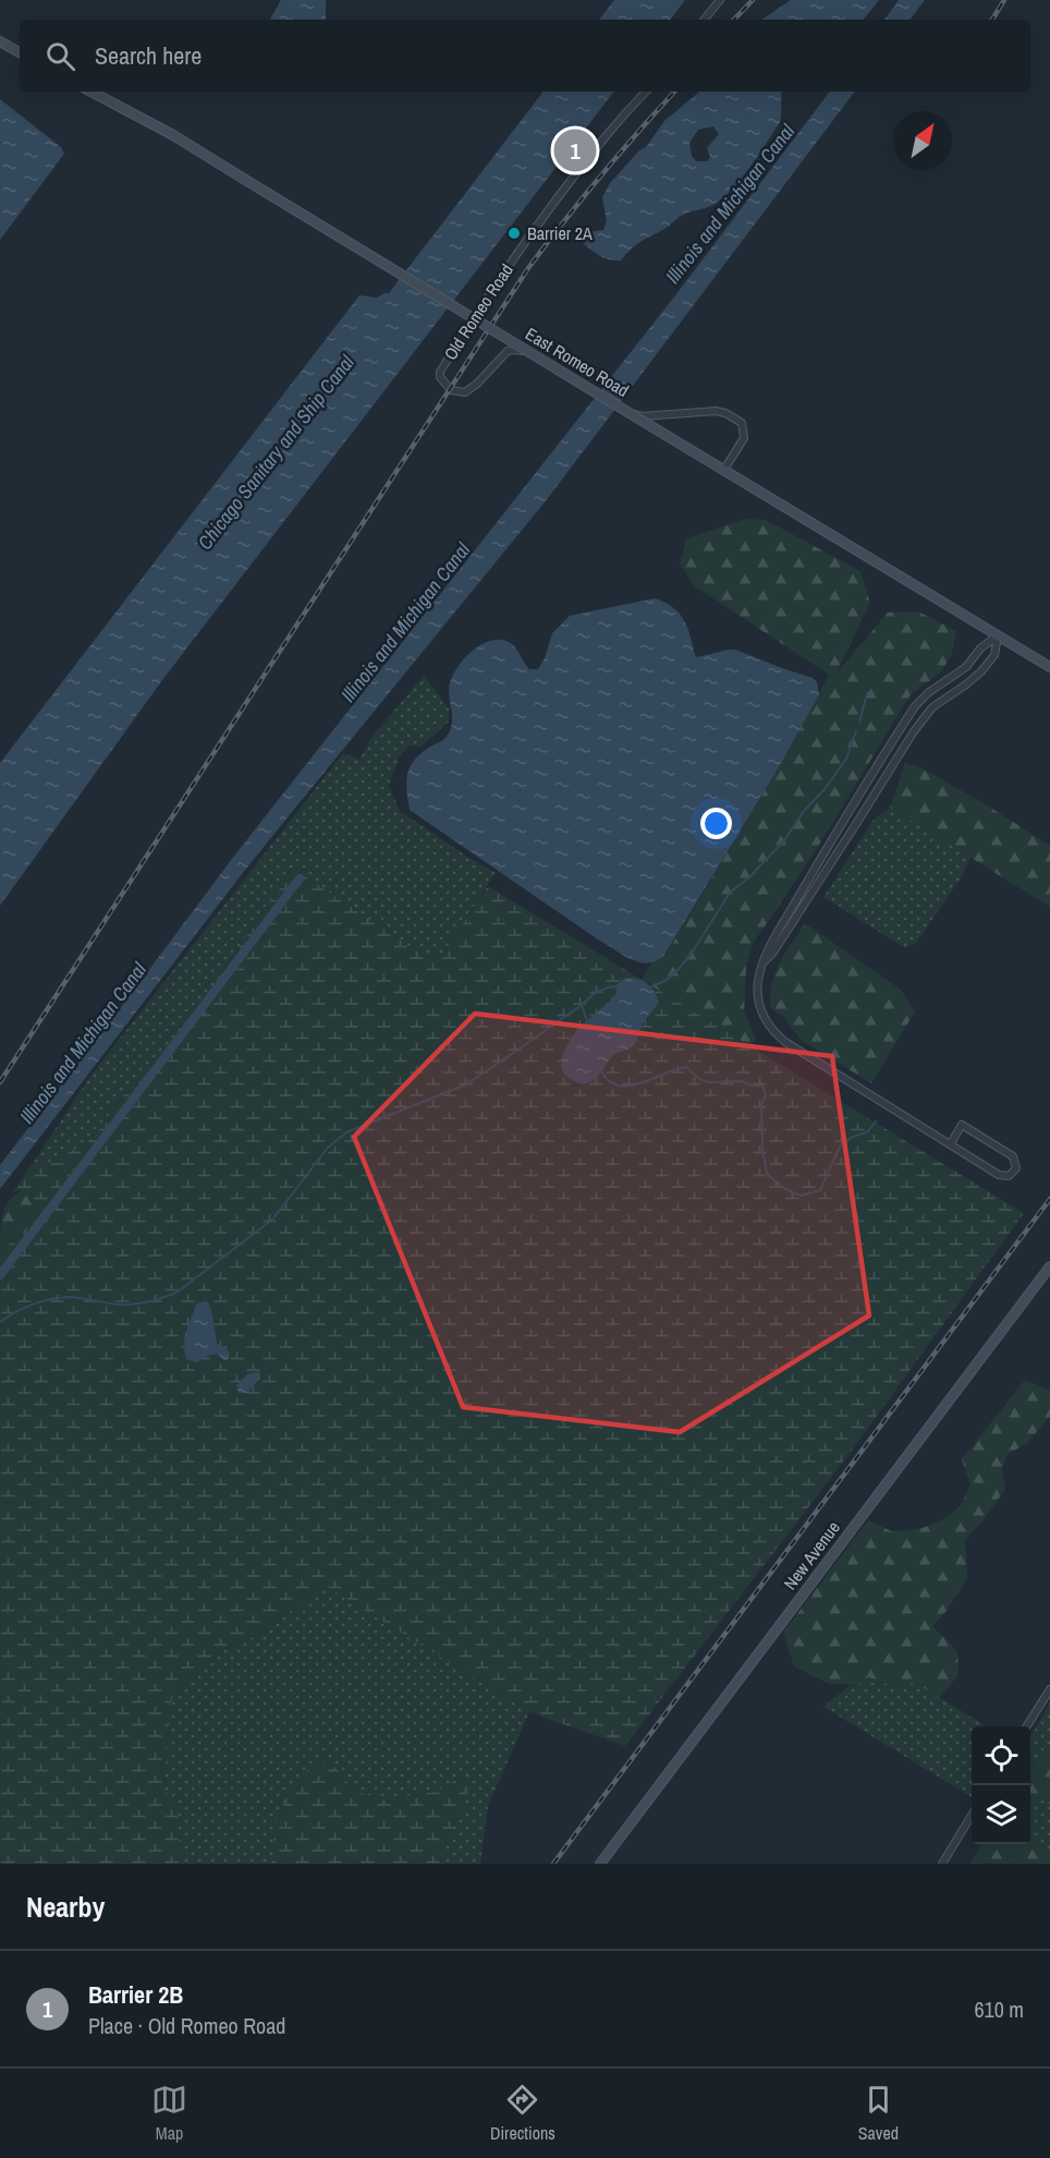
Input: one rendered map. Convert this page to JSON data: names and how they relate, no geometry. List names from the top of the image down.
{
  "streets": {
    "main road": ["East Romeo Road", "New Avenue"],
    "street": ["Old Romeo Road"]
  },
  "crossings": [
    ["Old Romeo Road", "East Romeo Road"]
  ],
  "water": ["Illinois and Michigan Canal", "Chicago Sanitary and Ship Canal"],
  "places": ["Barrier 2A"],
  "north": "top right",
  "page": {
    "search": "Search here",
    "pins": "1",
    "heading": "Nearby",
    "list": [
      {
        "mark": "1",
        "name": "Barrier 2B",
        "note": "Place · Old Romeo Road",
        "value": "610 m"
      }
    ],
    "nav": ["Map", "Directions", "Saved"]
  }
}
